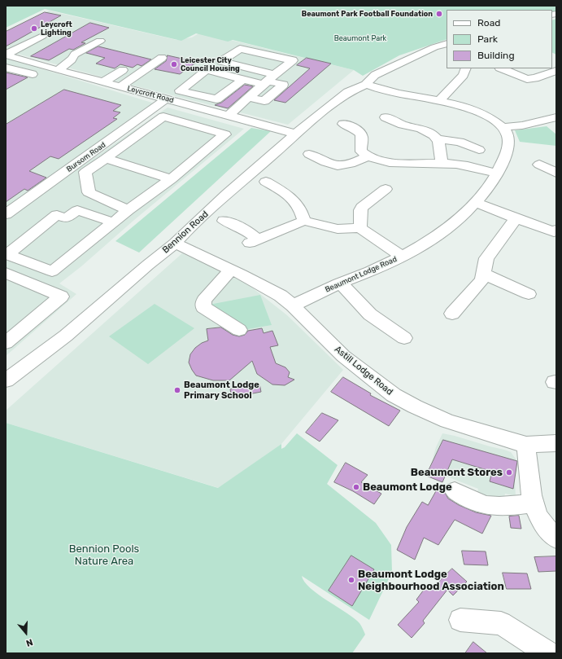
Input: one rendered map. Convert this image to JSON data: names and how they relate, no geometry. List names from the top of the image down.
{
  "streets": {
    "street": [
      "Leycroft Road",
      "Bursom Road",
      "Bennion Road",
      "Beaumont Lodge Road",
      "Astill Lodge Road"
    ]
  },
  "crossings": [
    ["Leycroft Road", "Bursom Road"],
    ["Leycroft Road", "Bennion Road"],
    ["Bennion Road", "Astill Lodge Road"],
    ["Beaumont Lodge Road", "Astill Lodge Road"]
  ],
  "parks": ["Beaumont Park", "Bennion Pools Nature Area"],
  "places": [
    "Beaumont Park Football Foundation",
    "Leycroft Lighting",
    "Leicester City Council Housing",
    "Beaumont Lodge Primary School",
    "Beaumont Stores",
    "Beaumont Lodge",
    "Beaumont Lodge Neighbourhood Association"
  ],
  "legend": ["Road", "Park", "Building"],
  "north": "bottom"
}
